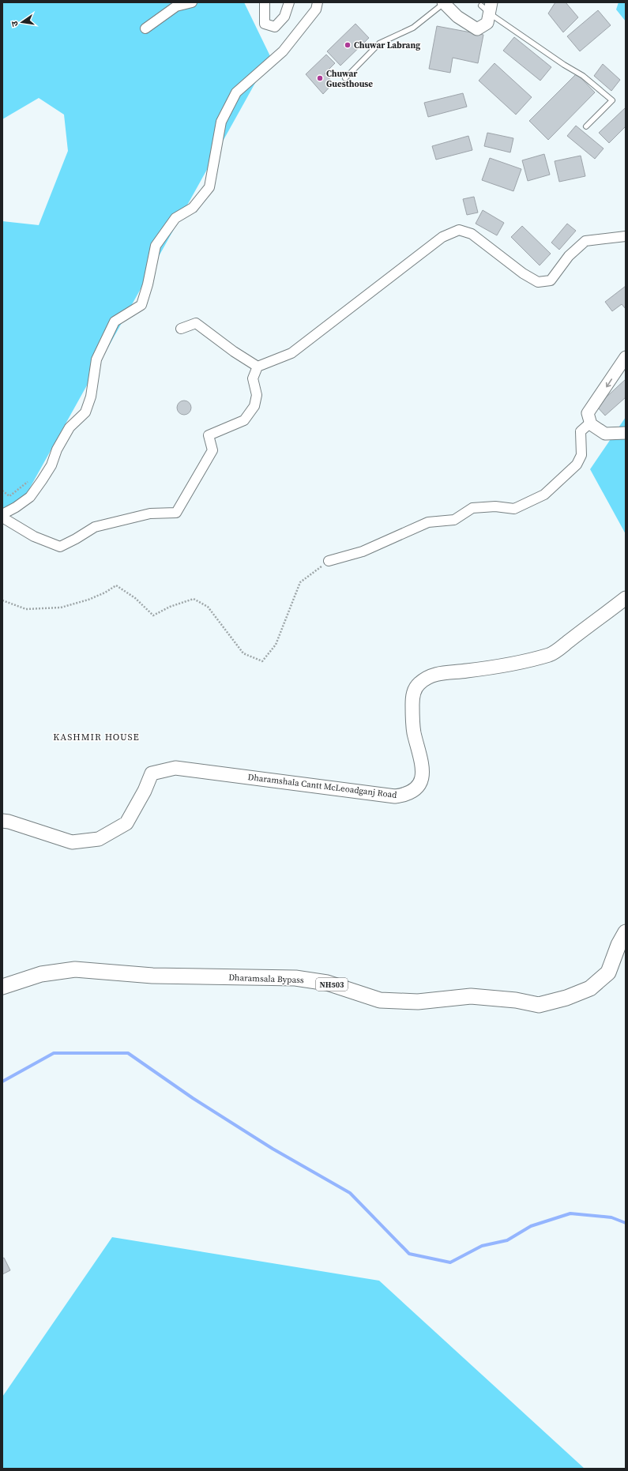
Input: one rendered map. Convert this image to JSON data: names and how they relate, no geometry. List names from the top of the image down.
{
  "streets": {
    "main road": ["Dharamshala Cantt McLeoadganj Road", "Dharamsala Bypass", "NH503"]
  },
  "districts": ["KASHMIR HOUSE"],
  "places": ["Chuwar Labrang", "Chuwar Guesthouse"],
  "north": "left"
}
